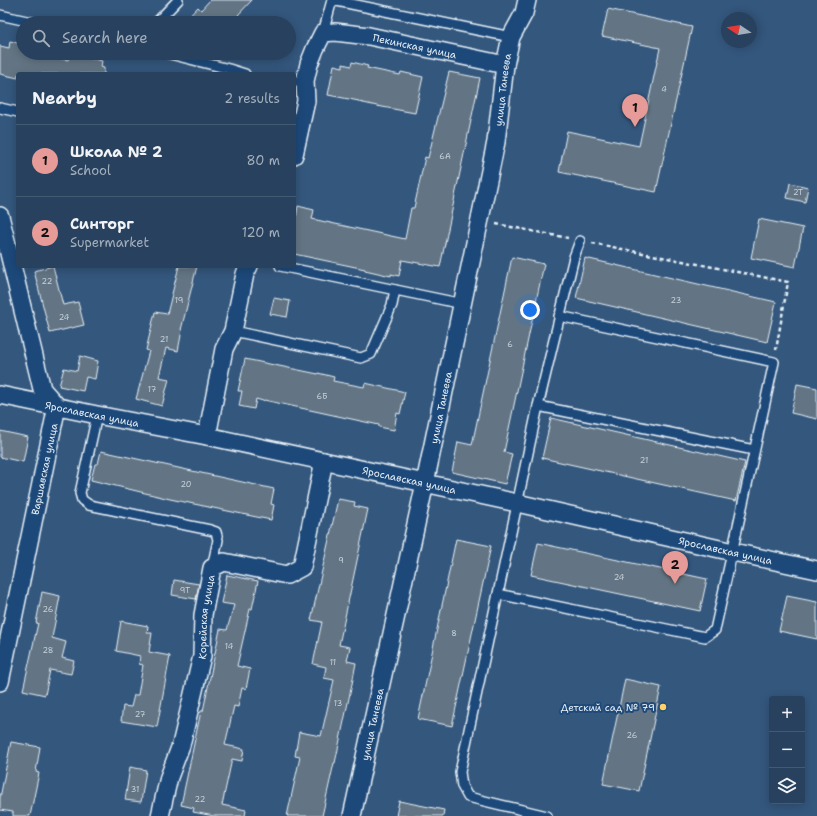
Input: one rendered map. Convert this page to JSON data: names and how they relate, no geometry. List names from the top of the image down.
{
  "streets": {
    "street": [
      "Пекинская улица",
      "улица Танеева",
      "Ярославская улица",
      "Варшавская улица",
      "Корейская улица"
    ]
  },
  "crossings": [
    ["Пекинская улица", "улица Танеева"],
    ["улица Танеева", "Ярославская улица"],
    ["Ярославская улица", "Варшавская улица"],
    ["Ярославская улица", "Корейская улица"]
  ],
  "places": ["Детский сад № 79"],
  "house_numbers": [
    "4",
    "6А",
    "2Т",
    "22",
    "19",
    "23",
    "24",
    "21",
    "6",
    "17",
    "6Б",
    "21",
    "20",
    "9",
    "24",
    "9Т",
    "26",
    "8",
    "14",
    "28",
    "11",
    "13",
    "27",
    "26",
    "31",
    "22"
  ],
  "north": "left",
  "page": {
    "search": "Search here",
    "heading": ["Nearby", "2 results"],
    "pins": ["1", "2"],
    "list": [
      {
        "mark": "1",
        "name": "Школа № 2",
        "note": "School",
        "value": "80 m"
      },
      {
        "mark": "2",
        "name": "Синторг",
        "note": "Supermarket",
        "value": "120 m"
      }
    ],
    "map_buttons": ["+", "−"]
  }
}
